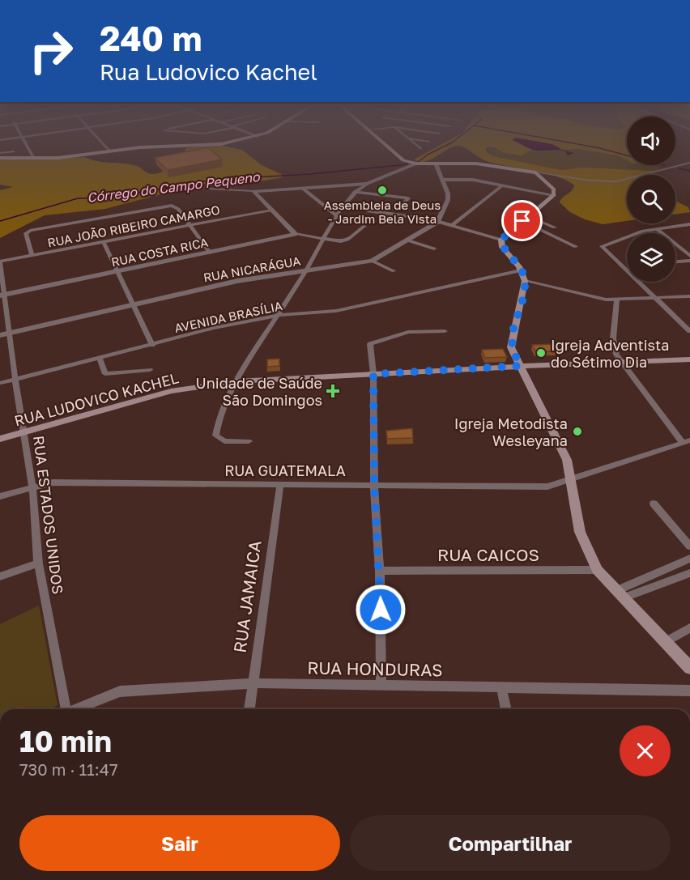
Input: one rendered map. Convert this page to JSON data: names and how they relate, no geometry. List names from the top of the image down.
{
  "streets": {
    "main road": ["RUA LUDOVICO KACHEL"],
    "street": [
      "RUA JOÃO RIBEIRO CAMARGO",
      "RUA COSTA RICA",
      "RUA NICARÁGUA",
      "AVENIDA BRASÍLIA",
      "RUA GUATEMALA",
      "RUA ESTADOS UNIDOS",
      "RUA CAICOS",
      "RUA JAMAICA",
      "RUA HONDURAS"
    ]
  },
  "crossings": [
    ["RUA JOÃO RIBEIRO CAMARGO", "RUA ESTADOS UNIDOS"],
    ["RUA COSTA RICA", "RUA ESTADOS UNIDOS"],
    ["RUA NICARÁGUA", "RUA ESTADOS UNIDOS"],
    ["AVENIDA BRASÍLIA", "RUA ESTADOS UNIDOS"],
    ["RUA LUDOVICO KACHEL", "RUA ESTADOS UNIDOS"],
    ["RUA GUATEMALA", "RUA ESTADOS UNIDOS"],
    ["RUA GUATEMALA", "RUA JAMAICA"],
    ["RUA JAMAICA", "RUA HONDURAS"]
  ],
  "water": ["Córrego do Campo Pequeno"],
  "places": {
    "other": ["Assembleia de Deus - Jardim Bela Vista", "Igreja Adventista do Sétimo Dia", "Igreja Metodista Wesleyana"],
    "health": ["Unidade de Saúde São Domingos"]
  },
  "page": {
    "turn": ["240 m", "Rua Ludovico Kachel"],
    "heading": ["10 min", "730 m · 11:47"],
    "buttons": ["Sair", "Compartilhar"]
  }
}
